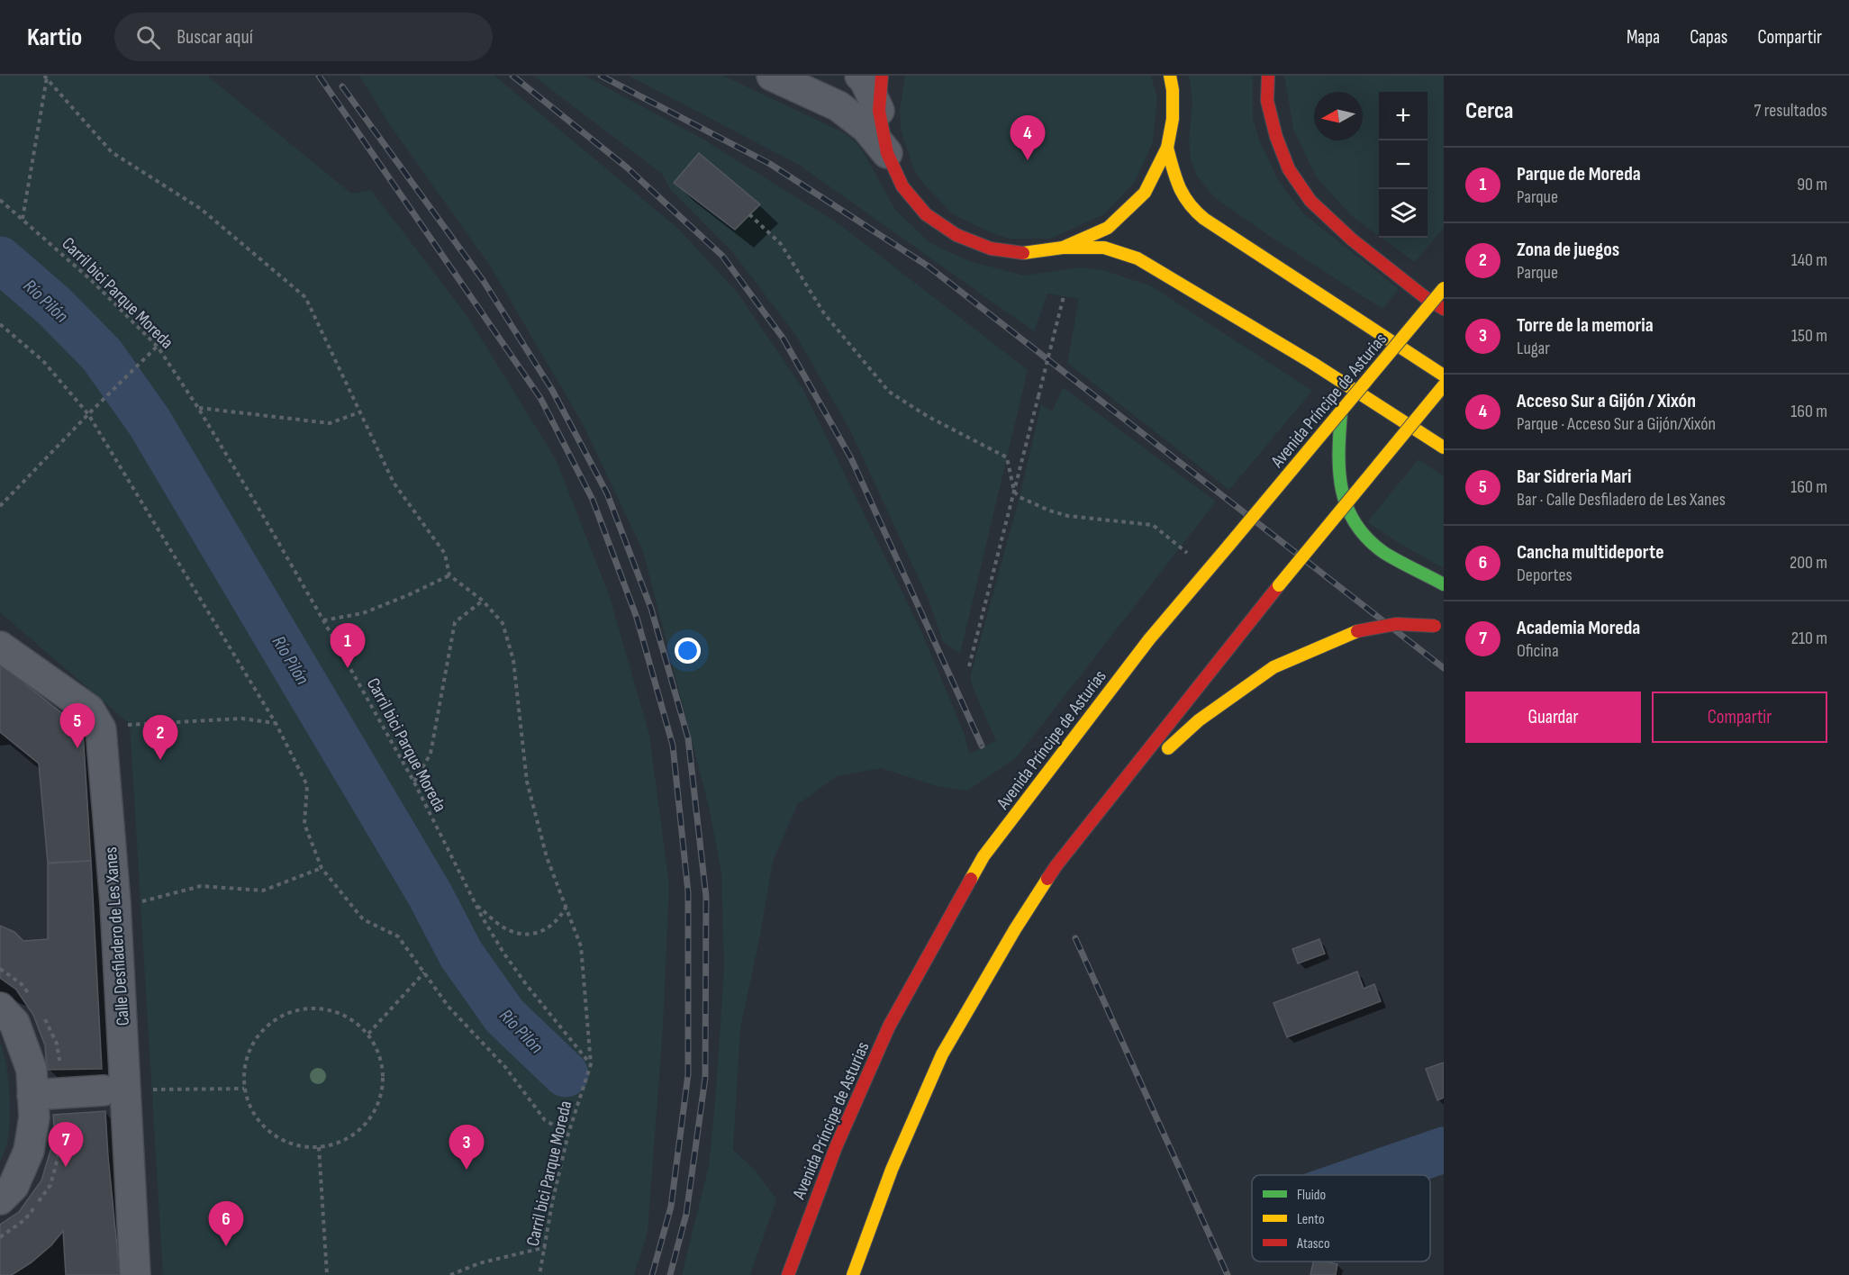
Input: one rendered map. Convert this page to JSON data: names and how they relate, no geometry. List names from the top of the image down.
{
  "streets": {
    "main road": ["Avenida Príncipe de Asturias"],
    "street": ["Calle Desfiladero de Les Xanes"],
    "path": ["Carril bici Parque Moreda"]
  },
  "water": ["Río Pilón"],
  "legend": ["Fluido", "Lento", "Atasco"],
  "north": "left",
  "page": {
    "header": "Kartio",
    "search": "Buscar aquí",
    "nav": ["Mapa", "Capas", "Compartir"],
    "heading": ["Cerca", "7 resultados"],
    "map_buttons": ["+", "−"],
    "pins": [
      "4",
      "1",
      "5",
      "2",
      "7",
      "3",
      "6"
    ],
    "list": [
      {
        "mark": "1",
        "name": "Parque de Moreda",
        "note": "Parque",
        "value": "90 m"
      },
      {
        "mark": "2",
        "name": "Zona de juegos",
        "note": "Parque",
        "value": "140 m"
      },
      {
        "mark": "3",
        "name": "Torre de la memoria",
        "note": "Lugar",
        "value": "150 m"
      },
      {
        "mark": "4",
        "name": "Acceso Sur a Gijón / Xixón",
        "note": "Parque · Acceso Sur a Gijón/Xixón",
        "value": "160 m"
      },
      {
        "mark": "5",
        "name": "Bar Sidreria Mari",
        "note": "Bar · Calle Desfiladero de Les Xanes",
        "value": "160 m"
      },
      {
        "mark": "6",
        "name": "Cancha multideporte",
        "note": "Deportes",
        "value": "200 m"
      },
      {
        "mark": "7",
        "name": "Academia Moreda",
        "note": "Oficina",
        "value": "210 m"
      }
    ],
    "buttons": ["Guardar", "Compartir"]
  }
}
